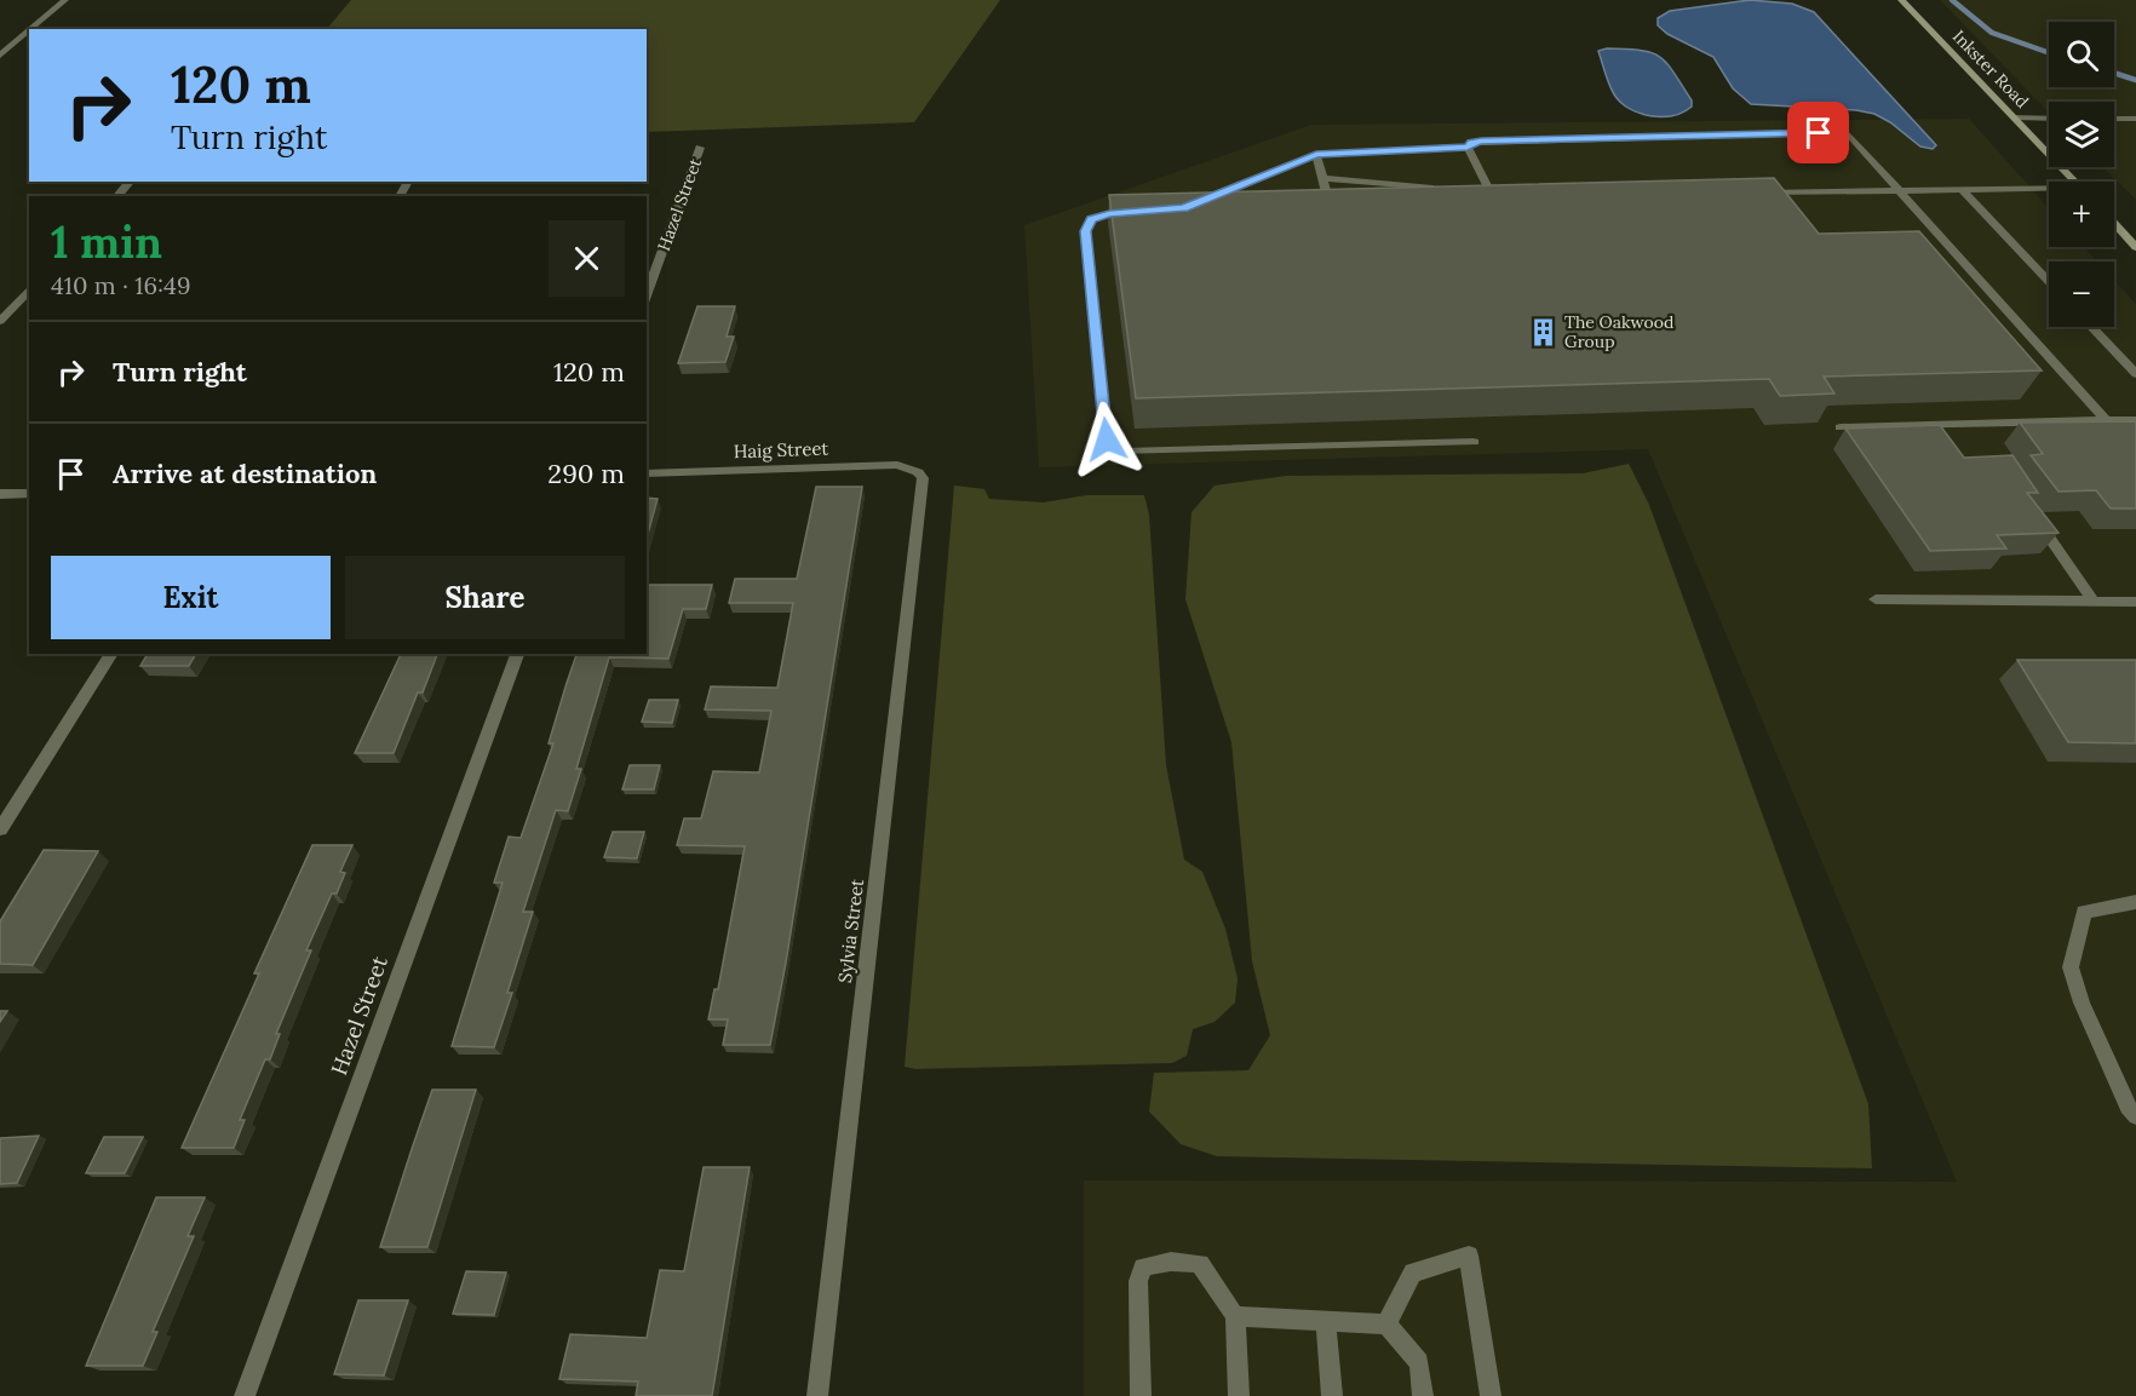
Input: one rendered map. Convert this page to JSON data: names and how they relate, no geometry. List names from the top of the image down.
{
  "streets": {
    "street": [
      "Inkster Road",
      "Hazel Street",
      "Haig Street",
      "Sylvia Street"
    ]
  },
  "crossings": [
    ["Haig Street", "Sylvia Street"]
  ],
  "places": {
    "building": ["The Oakwood Group"]
  },
  "page": {
    "map_buttons": ["+", "−"],
    "turn": ["120 m", "Turn right"],
    "heading": ["1 min", "410 m · 16:49"],
    "list": [
      {
        "name": "Turn right",
        "value": "120 m"
      },
      {
        "name": "Arrive at destination",
        "value": "290 m"
      }
    ],
    "buttons": ["Exit", "Share"]
  }
}
